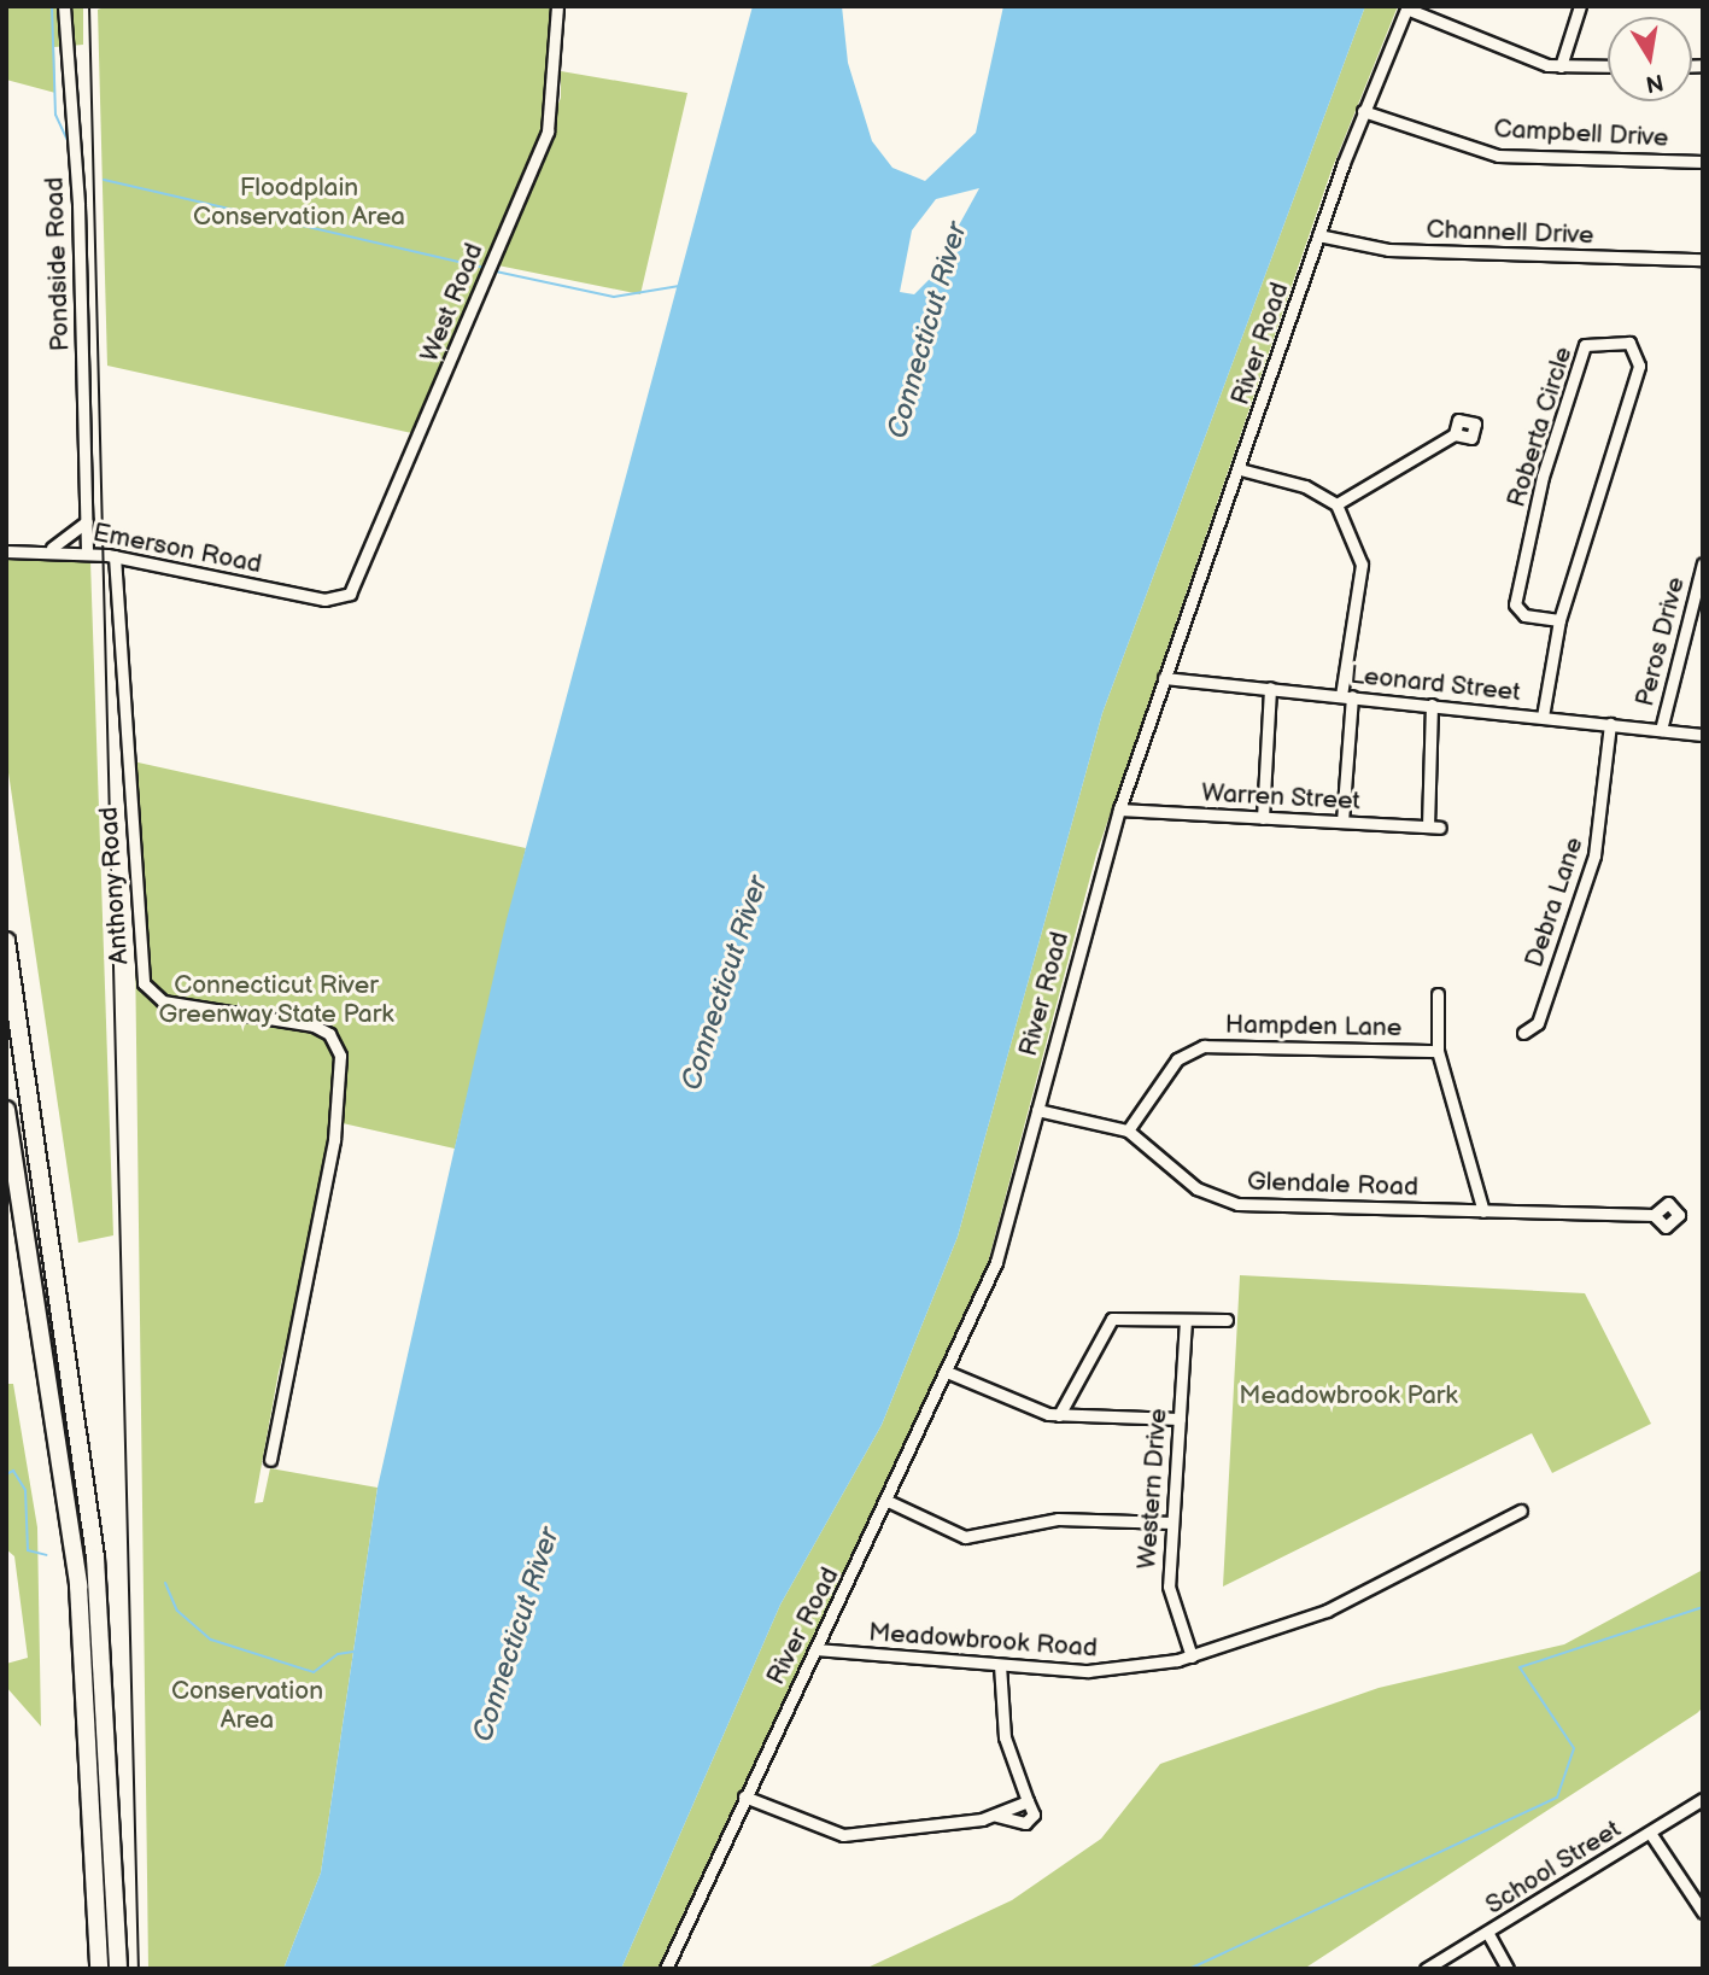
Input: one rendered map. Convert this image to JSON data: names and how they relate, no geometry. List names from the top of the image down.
{
  "streets": {
    "street": [
      "Campbell Drive",
      "Channell Drive",
      "Pondside Road",
      "West Road",
      "River Road",
      "Roberta Circle",
      "Emerson Road",
      "Peros Drive",
      "Leonard Street",
      "Warren Street",
      "Anthony Road",
      "Debra Lane",
      "Hampden Lane",
      "Glendale Road",
      "Western Drive",
      "Meadowbrook Road",
      "School Street"
    ]
  },
  "crossings": [
    ["Campbell Drive", "River Road"],
    ["Channell Drive", "River Road"],
    ["Pondside Road", "Emerson Road"],
    ["West Road", "Emerson Road"],
    ["River Road", "Leonard Street"],
    ["River Road", "Warren Street"],
    ["River Road", "Glendale Road"],
    ["River Road", "Meadowbrook Road"],
    ["Roberta Circle", "Leonard Street"],
    ["Emerson Road", "Anthony Road"],
    ["Peros Drive", "Leonard Street"],
    ["Leonard Street", "Warren Street"],
    ["Leonard Street", "Debra Lane"],
    ["Hampden Lane", "Glendale Road"],
    ["Western Drive", "Meadowbrook Road"]
  ],
  "water": ["Connecticut River"],
  "parks": [
    "Floodplain Conservation Area",
    "Connecticut River Greenway State Park",
    "Meadowbrook Park",
    "Conservation Area"
  ],
  "north": "bottom"
}
